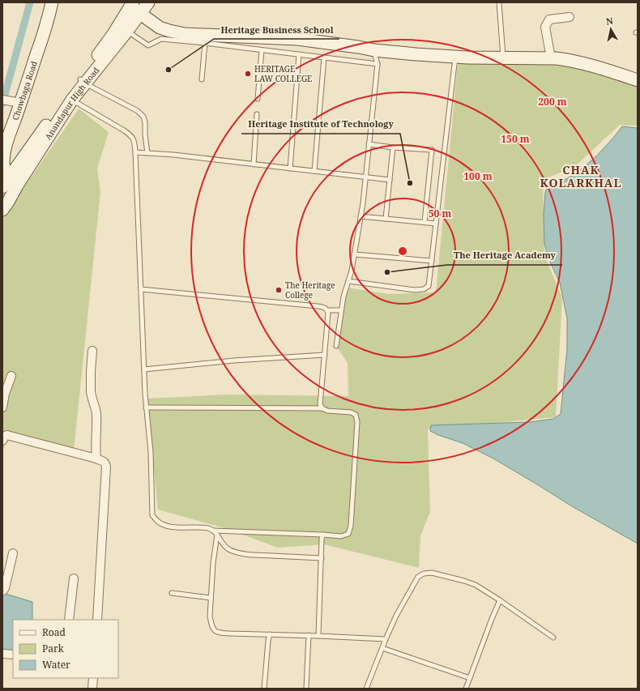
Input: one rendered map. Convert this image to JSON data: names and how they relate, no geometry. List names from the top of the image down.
{
  "streets": {
    "street": ["Chowbaga Road", "Anandapur High Road"]
  },
  "crossings": [
    ["Chowbaga Road", "Anandapur High Road"]
  ],
  "districts": ["CHAK KOLARKHAL"],
  "places": [
    "Heritage Business School",
    "HERITAGE LAW COLLEGE",
    "Heritage Institute of Technology",
    "The Heritage Academy",
    "The Heritage College"
  ],
  "legend": ["Road", "Park", "Water"],
  "north": "top",
  "rings": [
    "200 m",
    "150 m",
    "100 m",
    "50 m"
  ]
}
